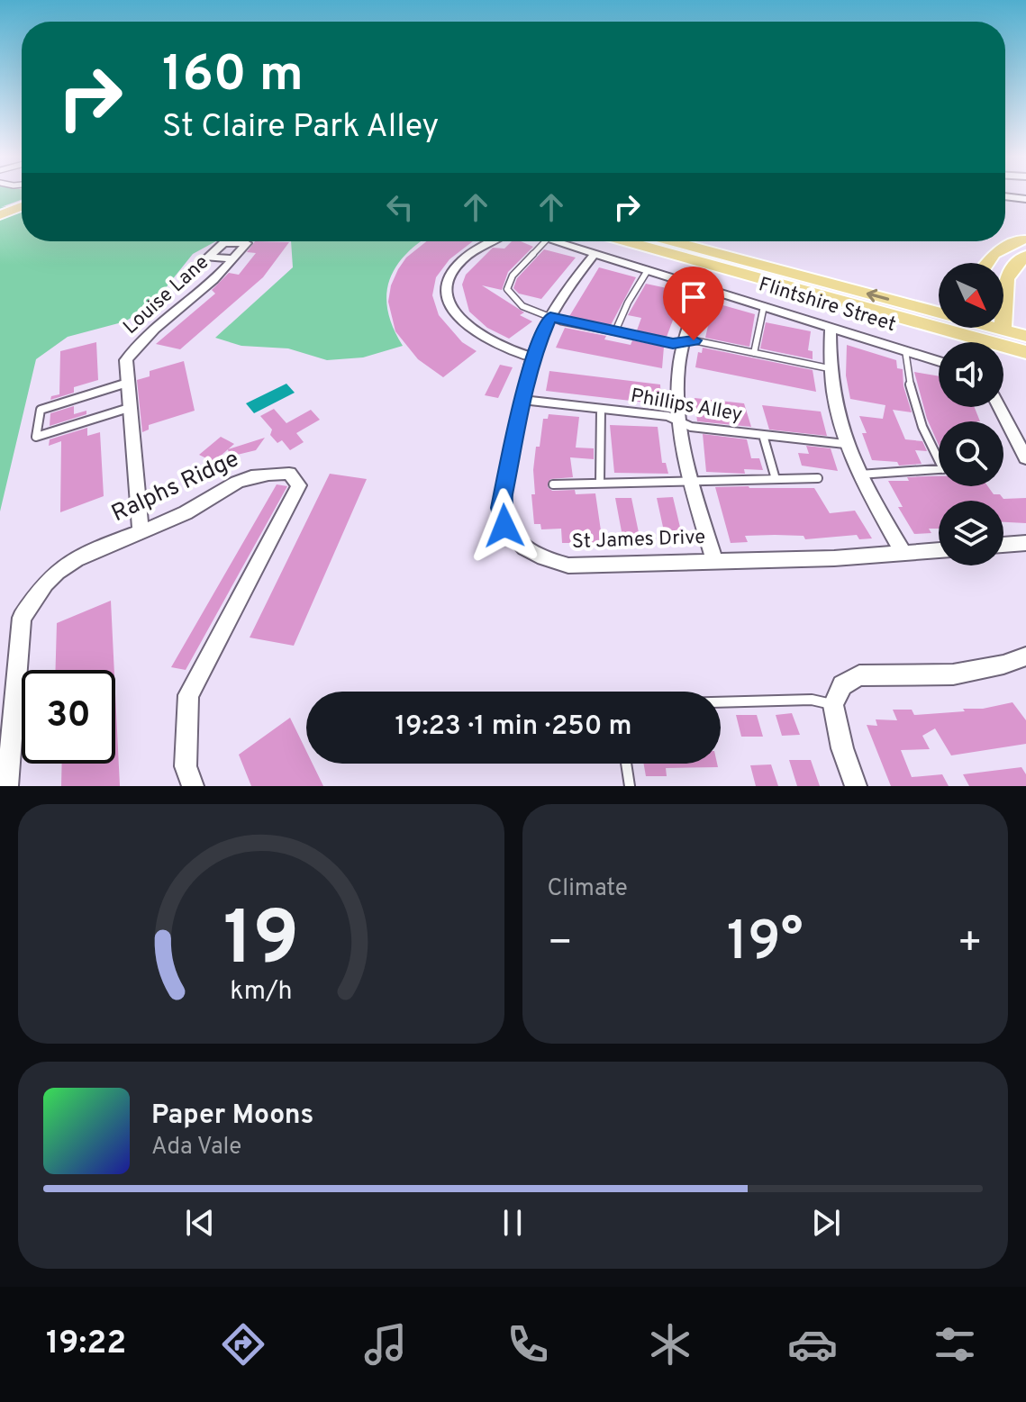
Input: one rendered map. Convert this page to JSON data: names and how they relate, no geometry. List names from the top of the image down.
{
  "streets": {
    "street": [
      "Louise Lane",
      "Flintshire Street",
      "Ralphs Ridge",
      "St James Drive"
    ],
    "lane": ["Phillips Alley"]
  },
  "crossings": [
    ["Louise Lane", "Ralphs Ridge"],
    ["Flintshire Street", "St James Drive"],
    ["Phillips Alley", "St James Drive"]
  ],
  "north": "bottom right",
  "page": {
    "turn": ["160 m", "St Claire Park Alley"],
    "limit": "30",
    "trip": "19:23 · 1 min · 250 m",
    "tile": "Climate",
    "heat": ["−", "19°", "+"],
    "song": ["Paper Moons", "Ada Vale"],
    "tabs": "19:22",
    "gauge": ["19", "km/h"]
  }
}
